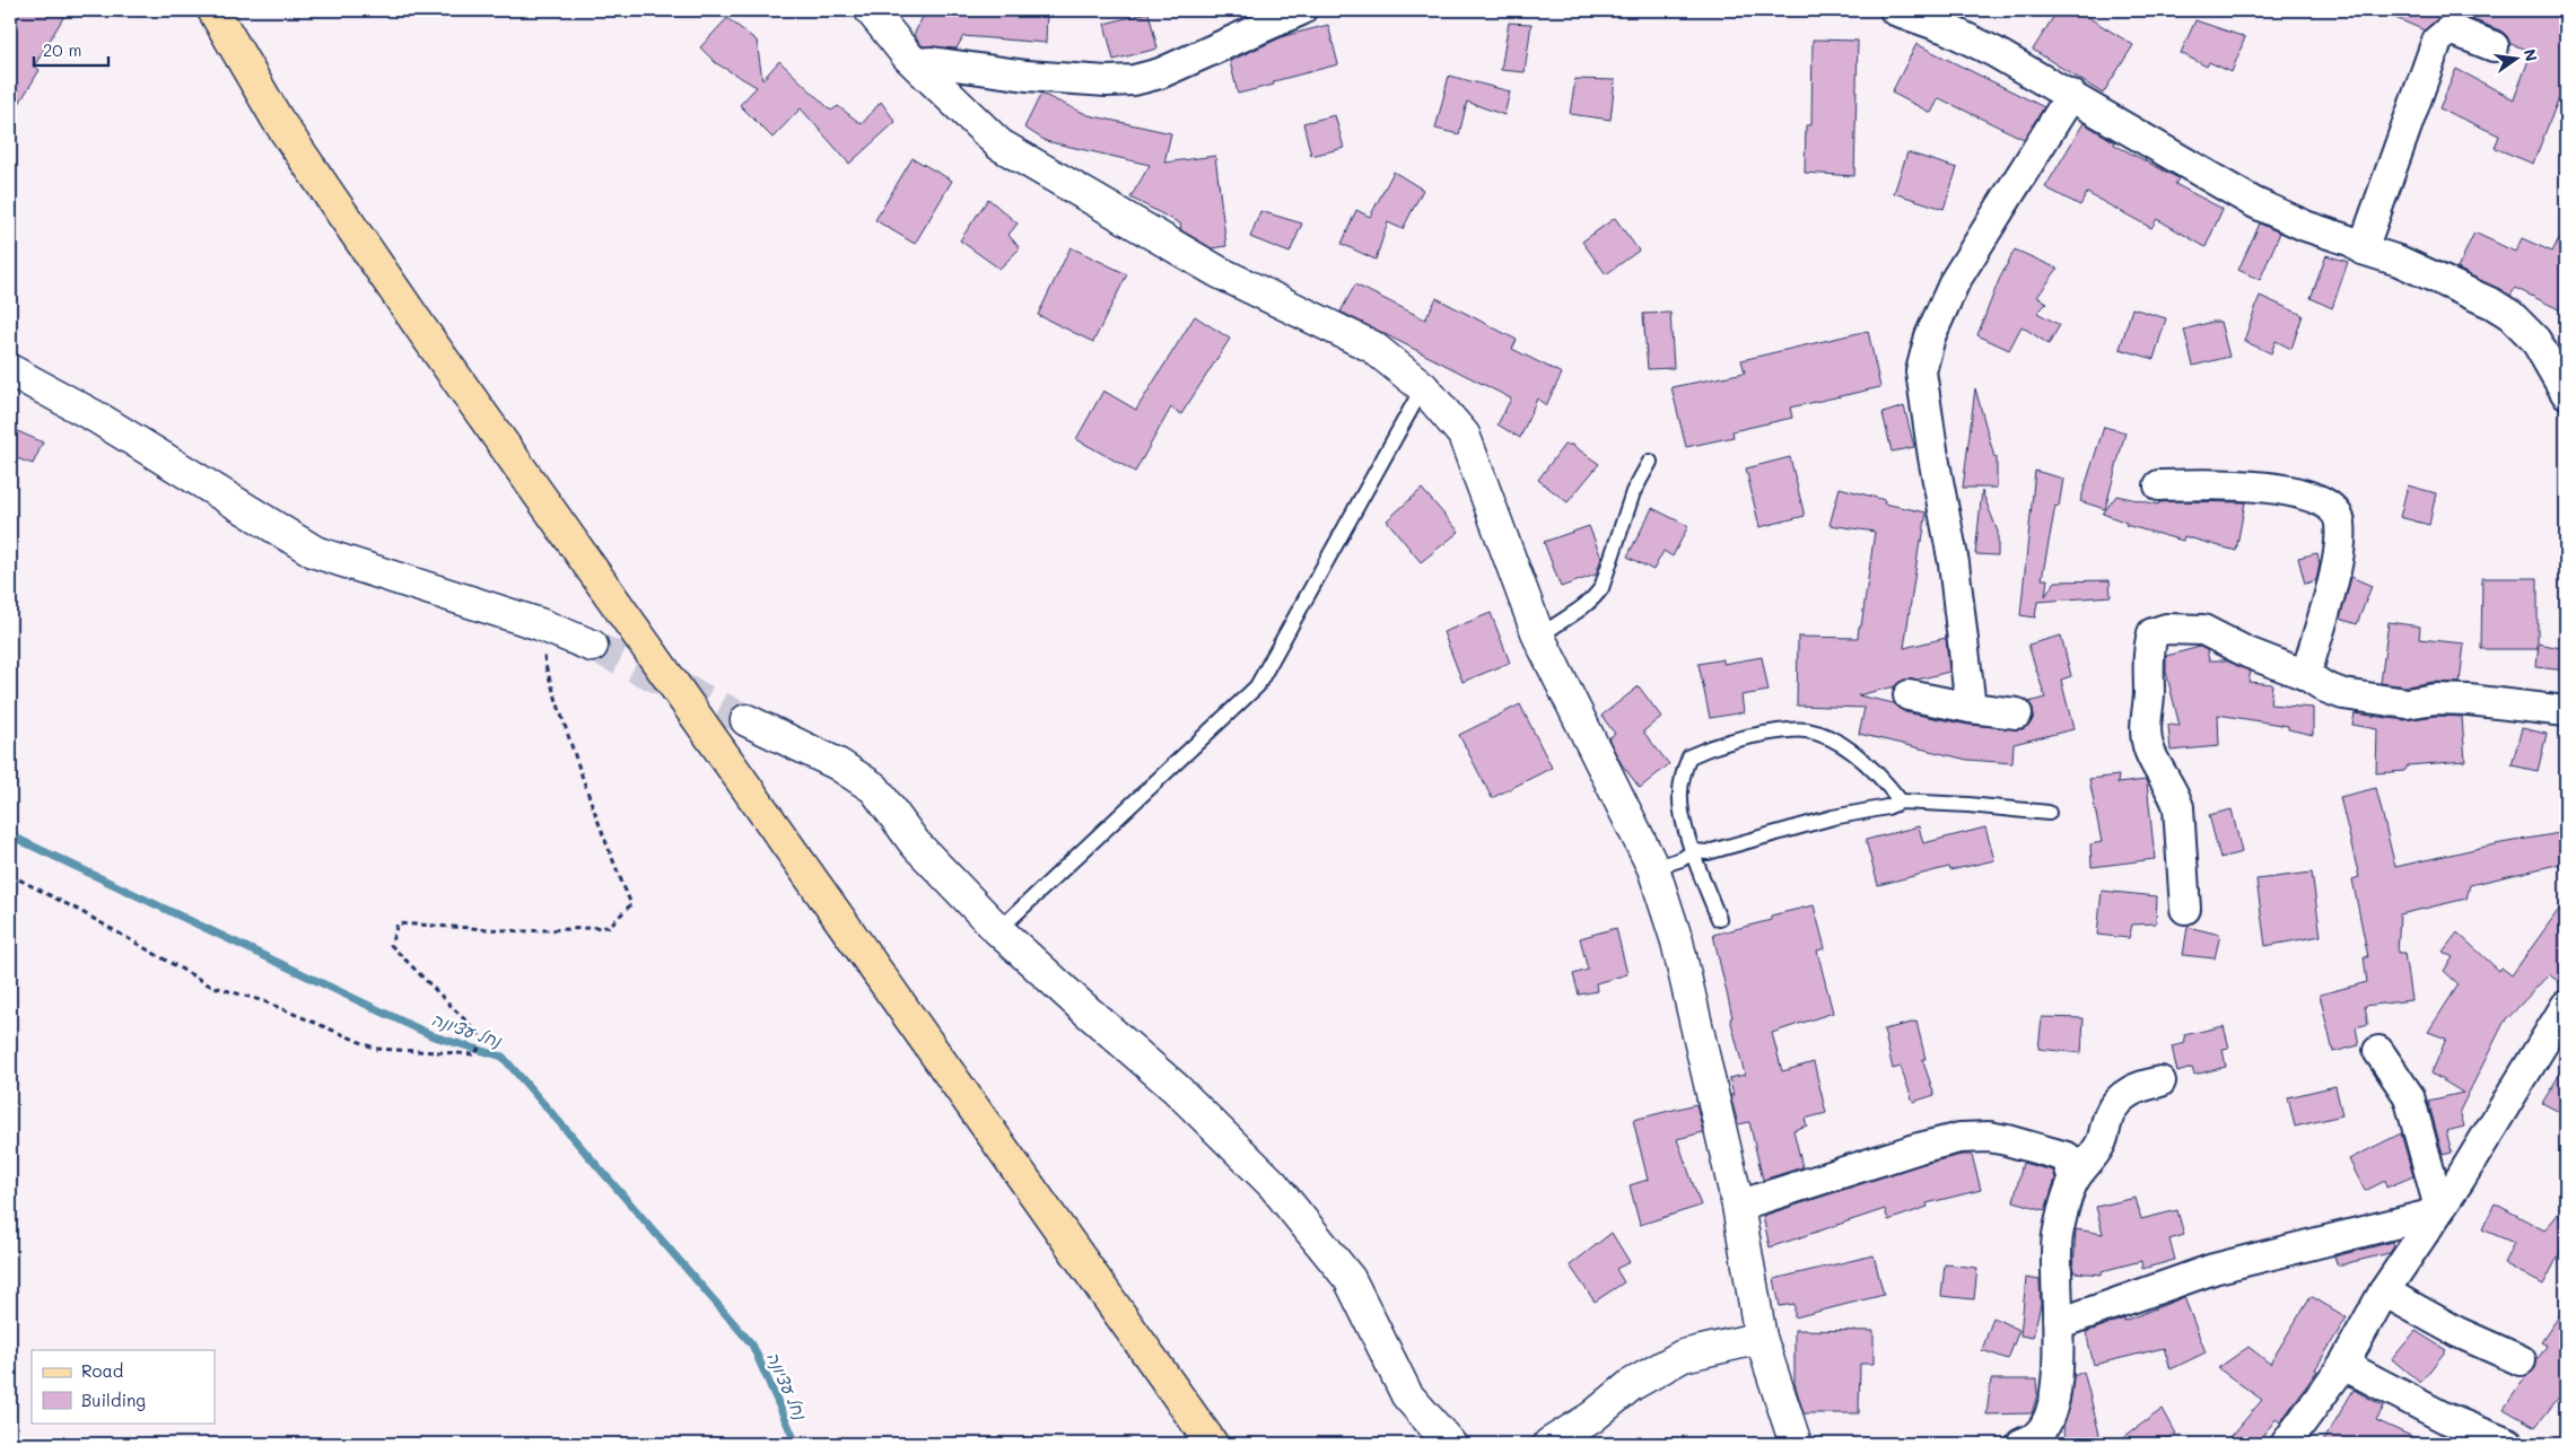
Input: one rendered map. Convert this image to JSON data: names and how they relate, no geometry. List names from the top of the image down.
{
  "water": ["נחל עציונה"],
  "legend": ["Road", "Building"],
  "scale_bar": "20 m",
  "north": "right"
}
